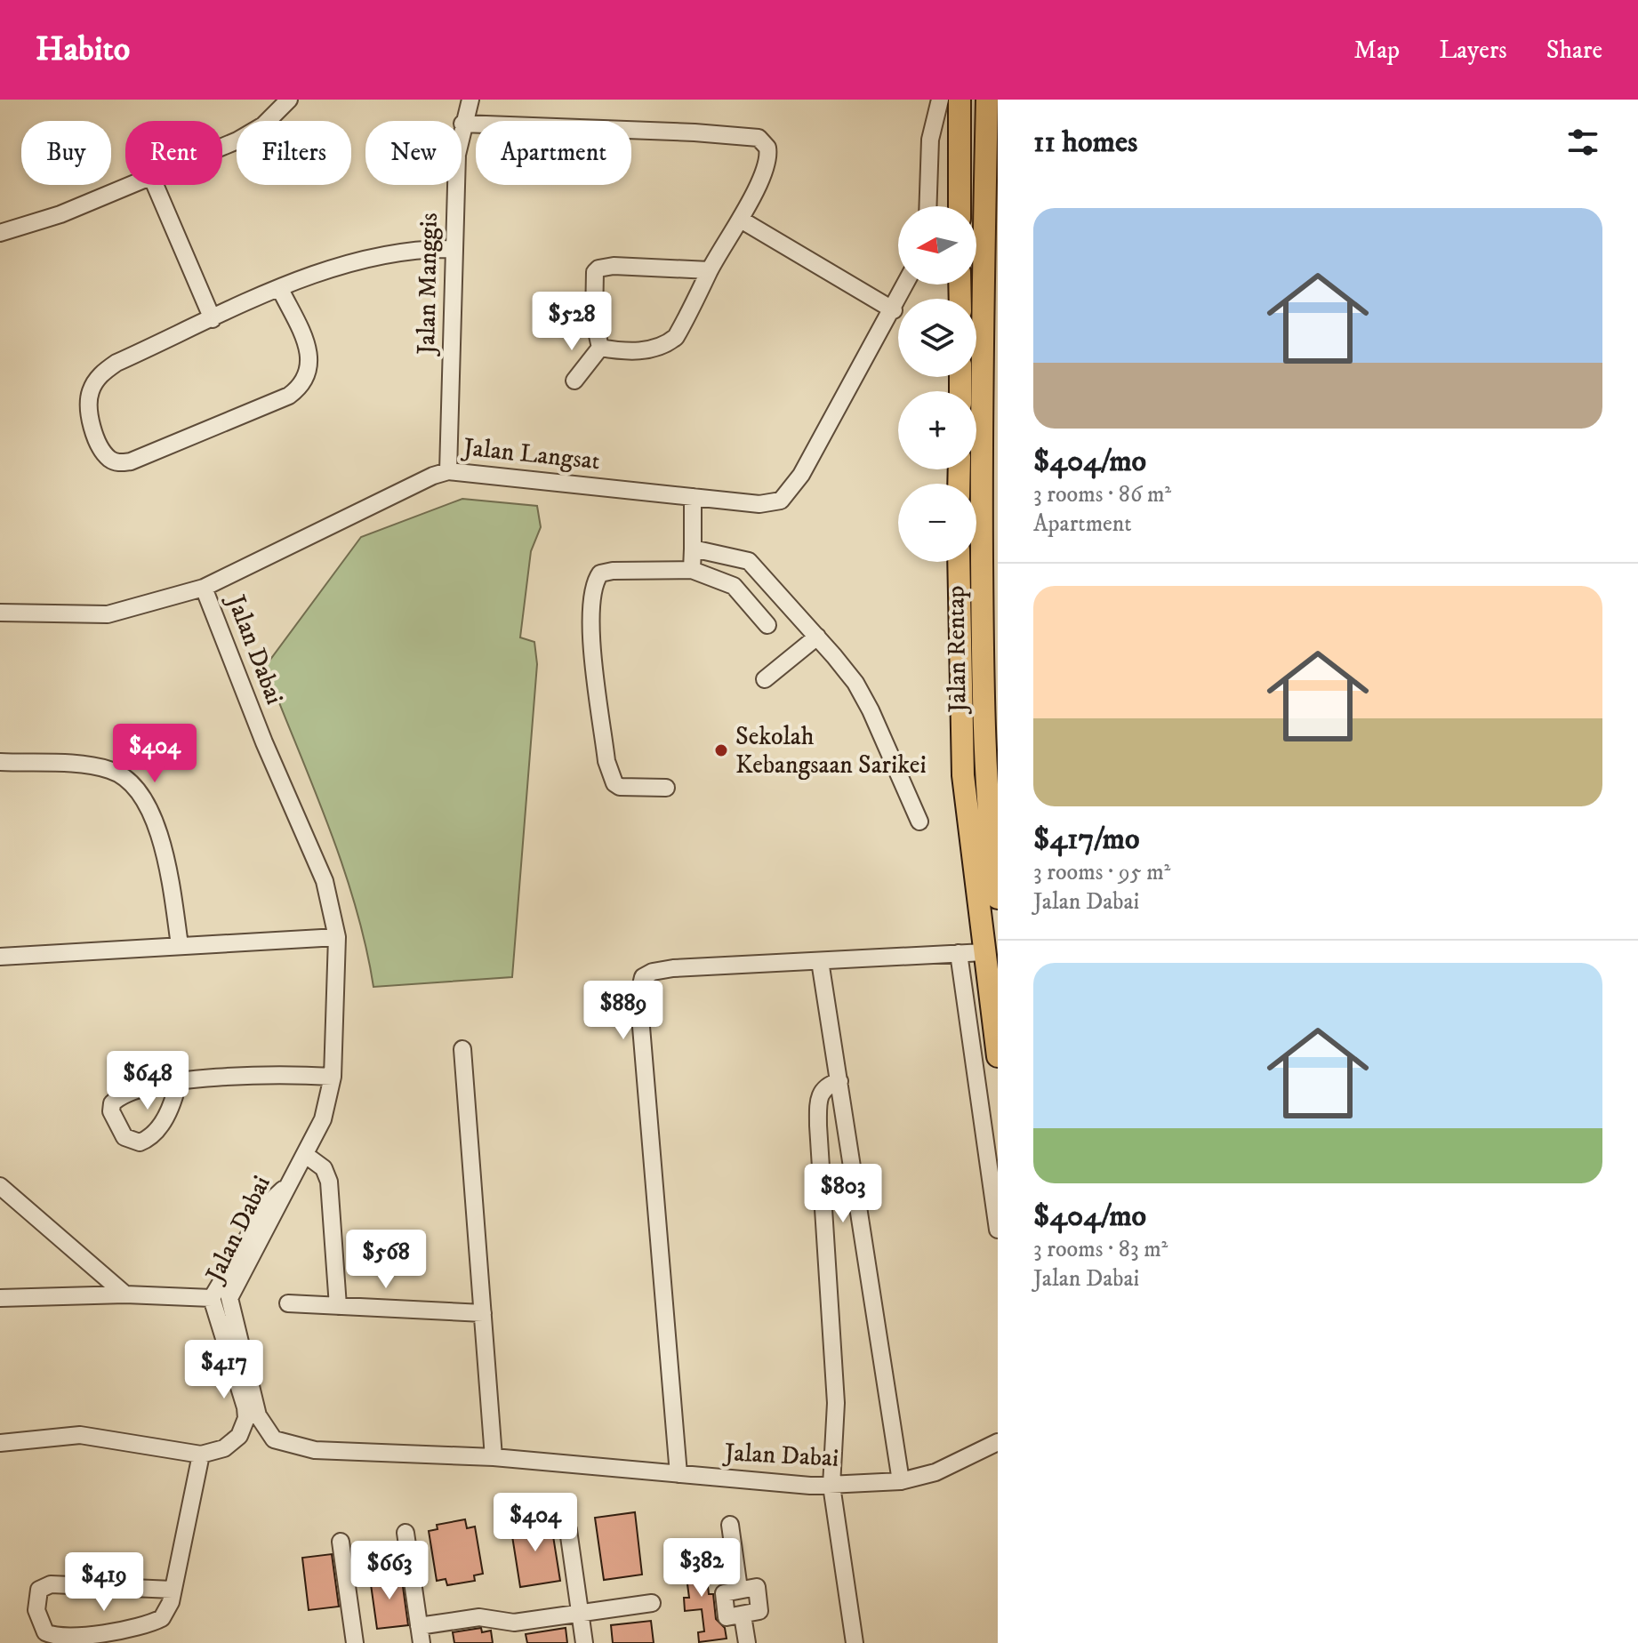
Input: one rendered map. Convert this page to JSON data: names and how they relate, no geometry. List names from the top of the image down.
{
  "streets": {
    "main road": ["Jalan Rentap"],
    "street": ["Jalan Manggis", "Jalan Langsat", "Jalan Dabai"]
  },
  "crossings": [
    ["Jalan Manggis", "Jalan Langsat"],
    ["Jalan Langsat", "Jalan Dabai"]
  ],
  "places": ["Sekolah Kebangsaan Sarikei"],
  "north": "left",
  "page": {
    "header": "Habito",
    "nav": ["Map", "Layers", "Share"],
    "heading": "11 homes",
    "chip": [
      "Buy",
      "Rent",
      "Filters",
      "New",
      "Apartment"
    ],
    "list": [
      {
        "name": "$404/mo",
        "note": "3 rooms · 86 m² · Apartment"
      },
      {
        "name": "$417/mo",
        "note": "3 rooms · 95 m² · Jalan Dabai"
      },
      {
        "name": "$404/mo",
        "note": "3 rooms · 83 m² · Jalan Dabai"
      }
    ],
    "map_buttons": ["+", "−"],
    "price": [
      "$528",
      "$404",
      "$889",
      "$648",
      "$803",
      "$568",
      "$417",
      "$404",
      "$382",
      "$663",
      "$419"
    ]
  }
}
